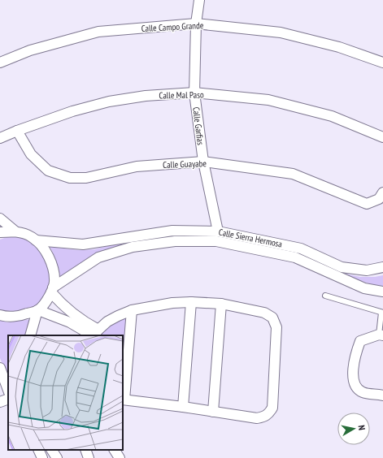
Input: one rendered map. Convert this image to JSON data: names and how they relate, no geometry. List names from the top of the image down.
{
  "streets": {
    "street": [
      "Calle Campo Grande",
      "Calle Mal Paso",
      "Calle Garfias",
      "Calle Guayabe",
      "Calle Sierra Hermosa"
    ]
  },
  "crossings": [
    ["Calle Campo Grande", "Calle Garfias"],
    ["Calle Mal Paso", "Calle Garfias"],
    ["Calle Mal Paso", "Calle Guayabe"],
    ["Calle Garfias", "Calle Guayabe"],
    ["Calle Garfias", "Calle Sierra Hermosa"]
  ],
  "north": "right"
}
